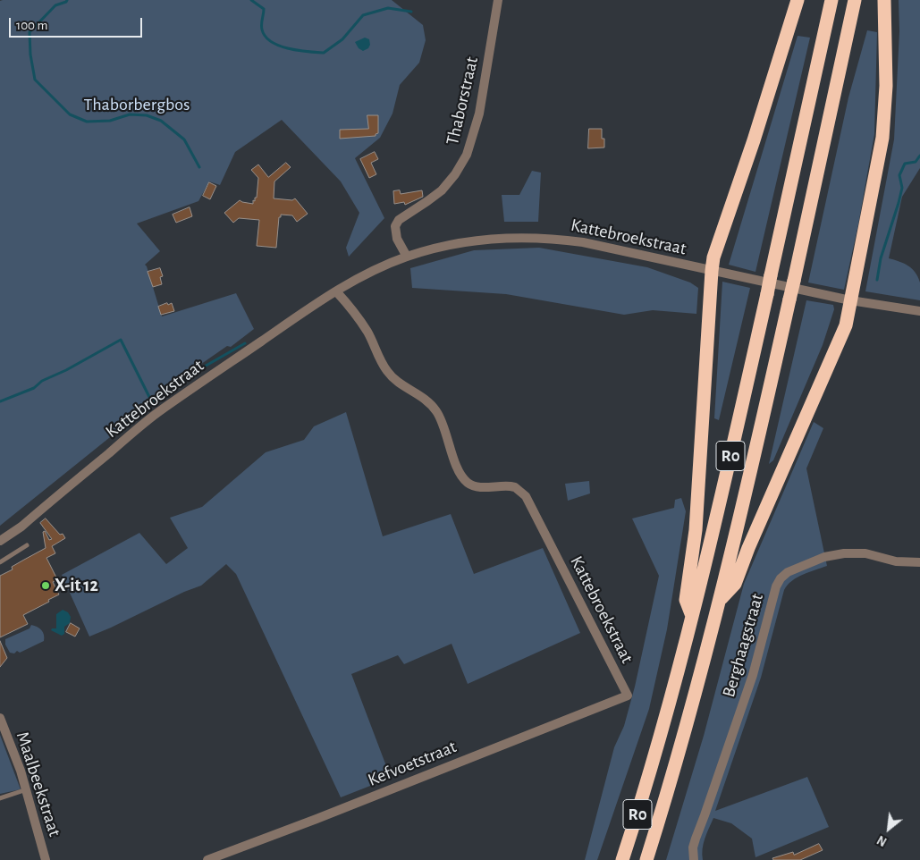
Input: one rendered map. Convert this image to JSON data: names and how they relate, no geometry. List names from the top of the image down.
{
  "streets": {
    "highway": ["R0"],
    "street": [
      "Thaborstraat",
      "Kattebroekstraat",
      "Berghaagstraat",
      "Kefvoetstraat",
      "Maalbeekstraat"
    ]
  },
  "crossings": [
    ["Thaborstraat", "Kattebroekstraat"],
    ["Kattebroekstraat", "Kefvoetstraat"]
  ],
  "parks": ["Thaborbergbos"],
  "places": ["X-it 12"],
  "scale_bar": "100 m",
  "north": "bottom left"
}
